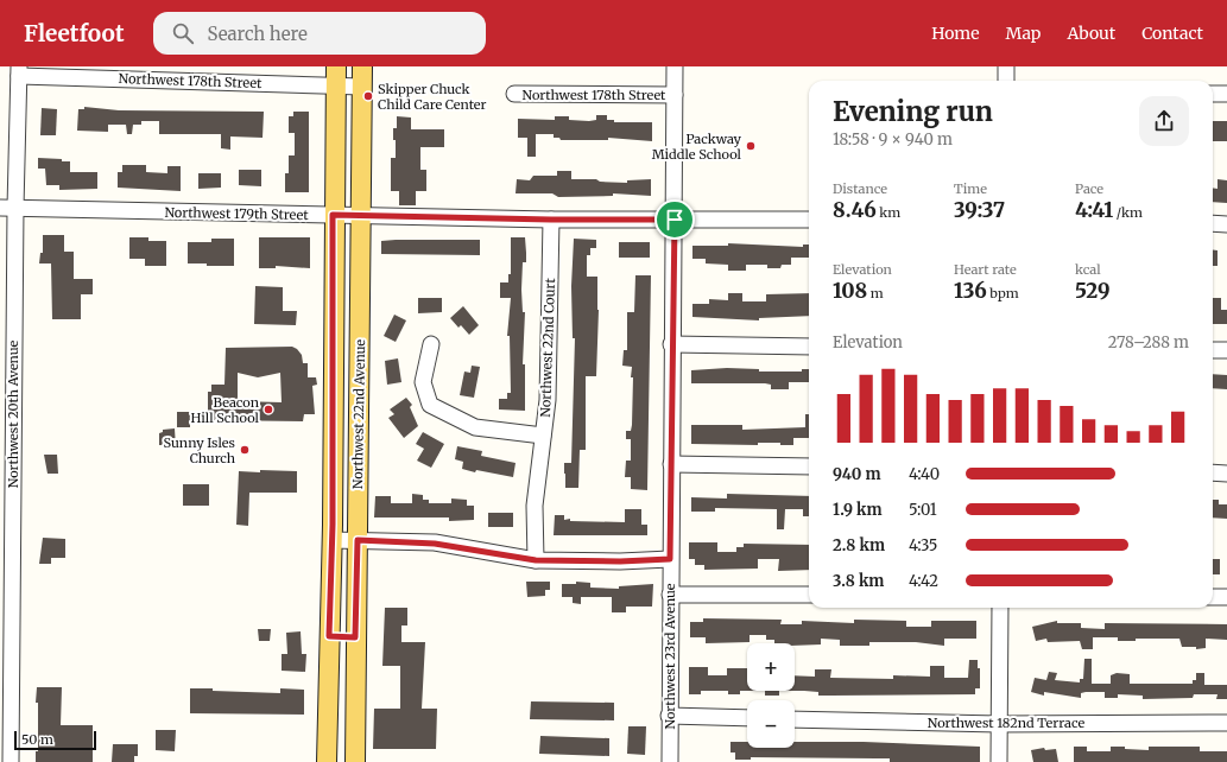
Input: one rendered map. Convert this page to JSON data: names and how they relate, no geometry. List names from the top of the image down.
{
  "streets": {
    "main road": ["Northwest 22nd Avenue"],
    "street": [
      "Northwest 178th Street",
      "Northwest 179th Street",
      "Northwest 22nd Court",
      "Northwest 20th Avenue",
      "Northwest 23rd Avenue",
      "Northwest 182nd Terrace"
    ]
  },
  "crossings": [
    ["Northwest 178th Street", "Northwest 20th Avenue"],
    ["Northwest 178th Street", "Northwest 22nd Avenue"],
    ["Northwest 178th Street", "Northwest 23rd Avenue"],
    ["Northwest 179th Street", "Northwest 22nd Court"],
    ["Northwest 179th Street", "Northwest 20th Avenue"],
    ["Northwest 179th Street", "Northwest 22nd Avenue"],
    ["Northwest 179th Street", "Northwest 23rd Avenue"]
  ],
  "places": [
    "Skipper Chuck Child Care Center",
    "Packway Middle School",
    "Beacon Hill School",
    "Sunny Isles Church"
  ],
  "scale_bar": "50 m",
  "page": {
    "header": "Fleetfoot",
    "search": "Search here",
    "nav": [
      "Home",
      "Map",
      "About",
      "Contact"
    ],
    "heading": ["Evening run", "18:58 · 9 × 940 m"],
    "stats": [
      ["Distance", "8.46 km"],
      ["Time", "39:37"],
      ["Pace", "4:41 /km"],
      ["Elevation", "108 m"],
      ["Heart rate", "136 bpm"],
      ["kcal", "529"]
    ],
    "chart": ["Elevation", "278–288 m"],
    "list": [
      {
        "name": "940 m",
        "note": "4:40"
      },
      {
        "name": "1.9 km",
        "note": "5:01"
      },
      {
        "name": "2.8 km",
        "note": "4:35"
      },
      {
        "name": "3.8 km",
        "note": "4:42"
      }
    ],
    "map_buttons": ["+", "−"],
    "scale": "50 m"
  }
}
